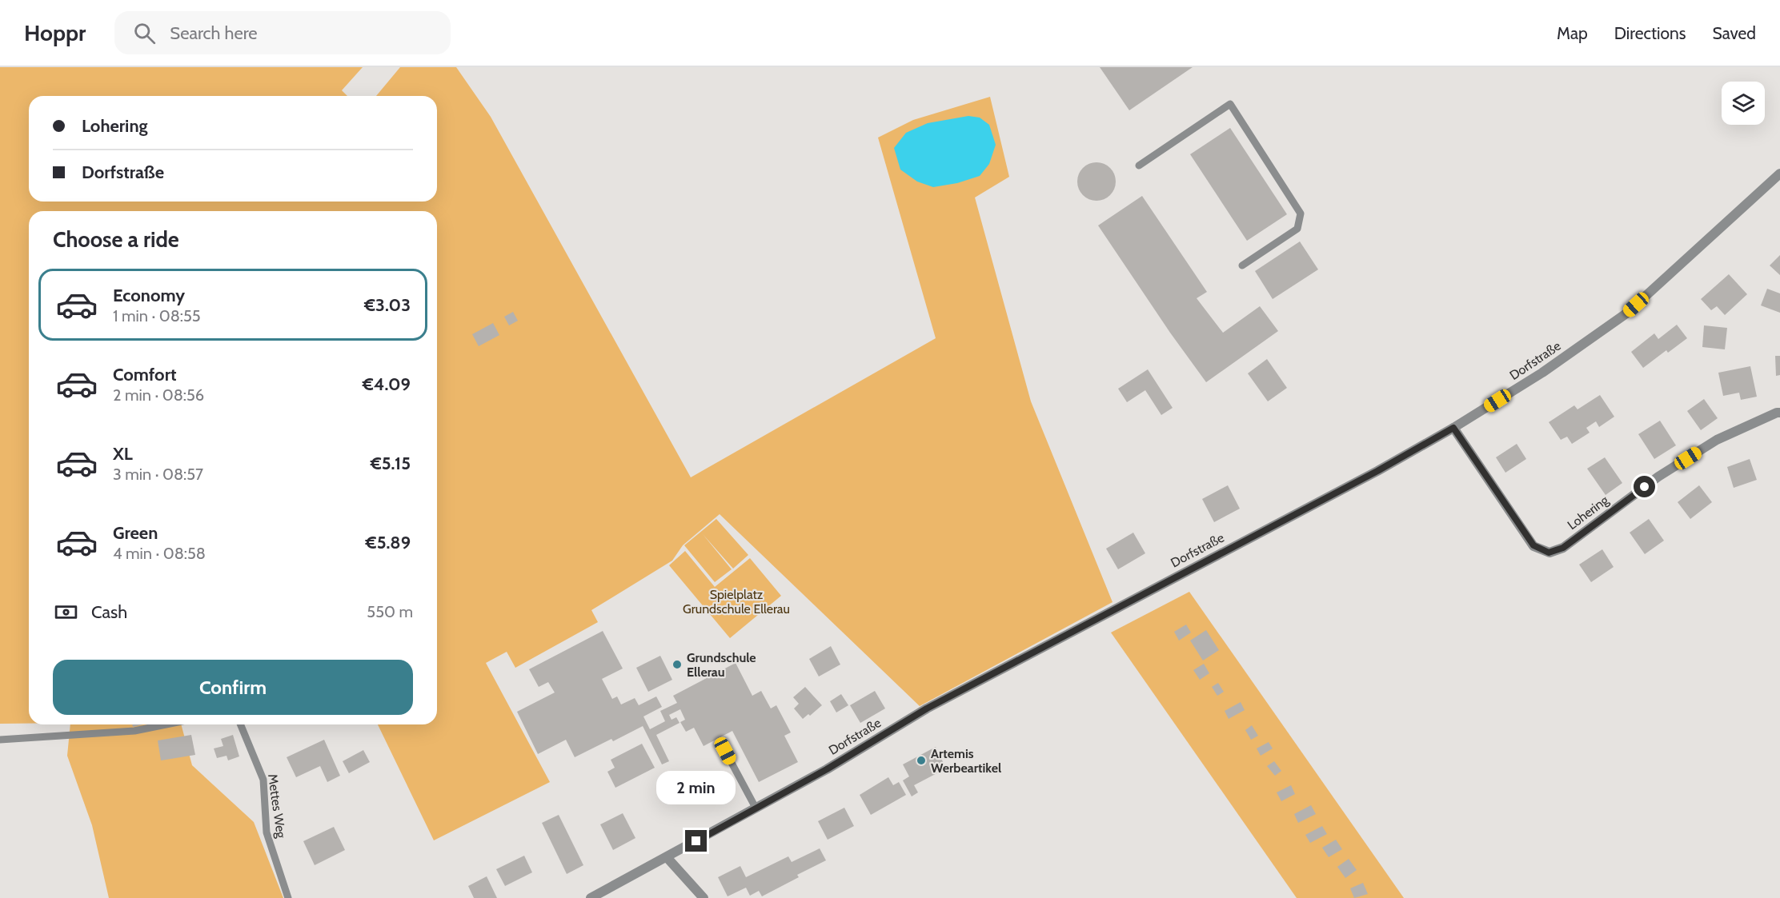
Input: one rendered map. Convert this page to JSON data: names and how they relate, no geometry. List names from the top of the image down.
{
  "streets": {
    "street": ["Dorfstraße", "Lohering"],
    "lane": ["Mettes Weg"]
  },
  "crossings": [
    ["Dorfstraße", "Lohering"]
  ],
  "parks": ["Spielplatz Grundschule Ellerau"],
  "places": ["Grundschule Ellerau", "Artemis Werbeartikel"],
  "page": {
    "header": "Hoppr",
    "search": "Search here",
    "nav": ["Map", "Directions", "Saved"],
    "banner": ["Lohering", "Dorfstraße"],
    "heading": "Choose a ride",
    "list": [
      {
        "name": "Economy",
        "note": "1 min · 08:55",
        "value": "€3.03"
      },
      {
        "name": "Comfort",
        "note": "2 min · 08:56",
        "value": "€4.09"
      },
      {
        "name": "XL",
        "note": "3 min · 08:57",
        "value": "€5.15"
      },
      {
        "name": "Green",
        "note": "4 min · 08:58",
        "value": "€5.89"
      }
    ],
    "pay": ["Cash", "550 m"],
    "buttons": "Confirm",
    "bubble": "2 min"
  }
}
